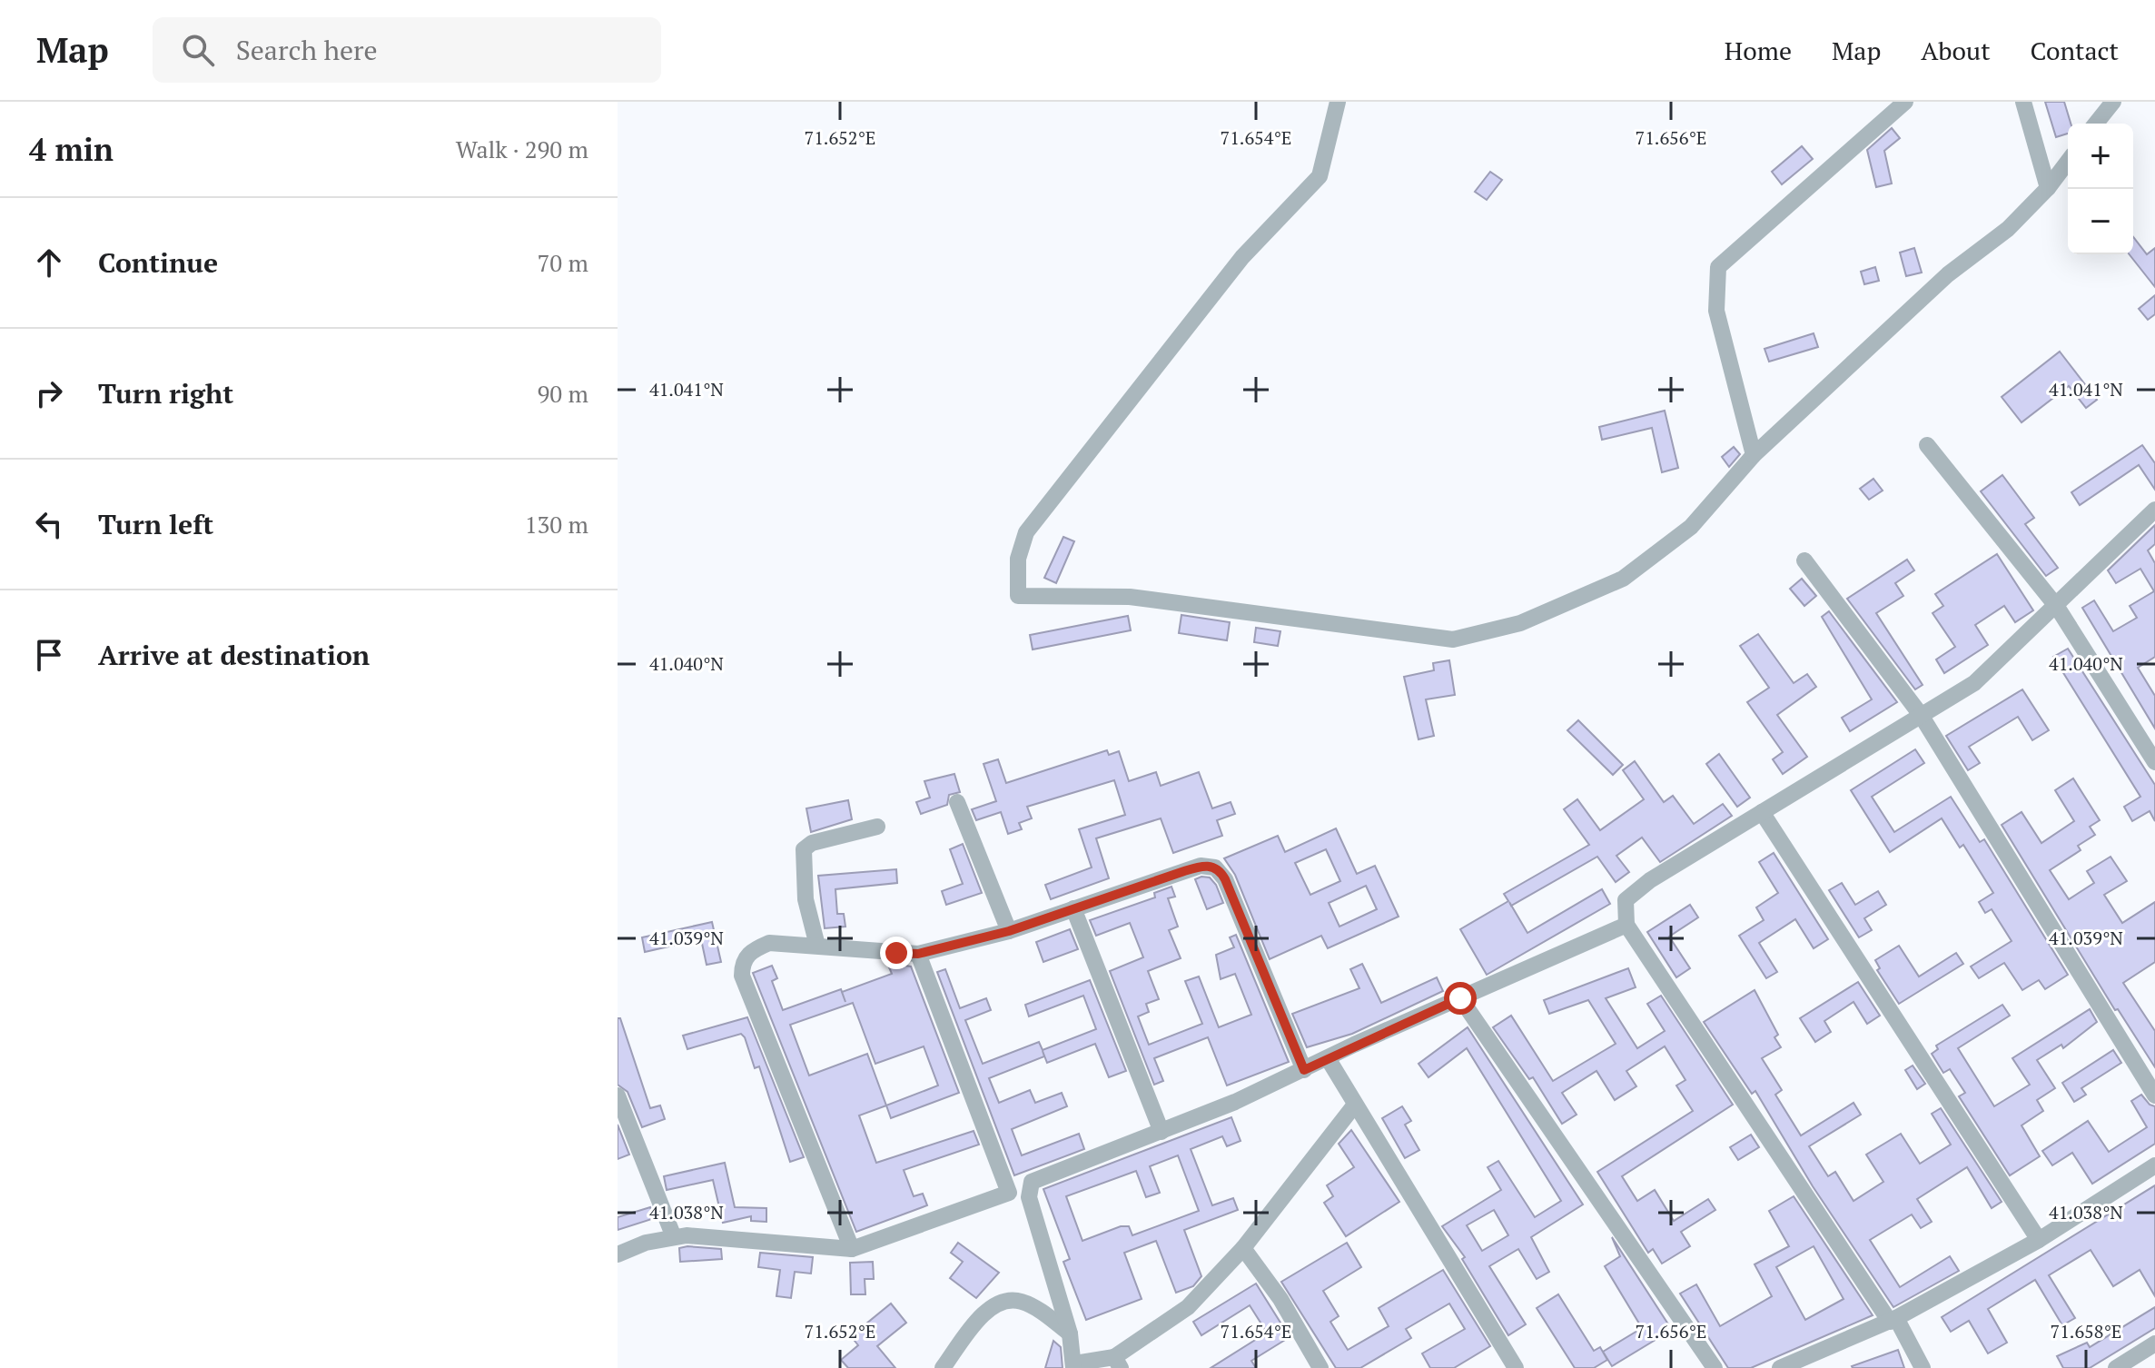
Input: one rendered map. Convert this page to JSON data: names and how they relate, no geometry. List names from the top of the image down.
{
  "page": {
    "header": "Map",
    "search": "Search here",
    "nav": [
      "Home",
      "Map",
      "About",
      "Contact"
    ],
    "heading": ["4 min", "Walk · 290 m"],
    "map_buttons": ["+", "−"],
    "list": [
      ["Continue", "70 m"],
      ["Turn right", "90 m"],
      ["Turn left", "130 m"],
      "Arrive at destination"
    ]
  },
  "coordinates": [
    "71.652°E",
    "71.654°E",
    "71.656°E",
    "41.041°N",
    "41.040°N",
    "41.039°N",
    "41.038°N",
    "71.658°E"
  ]
}
